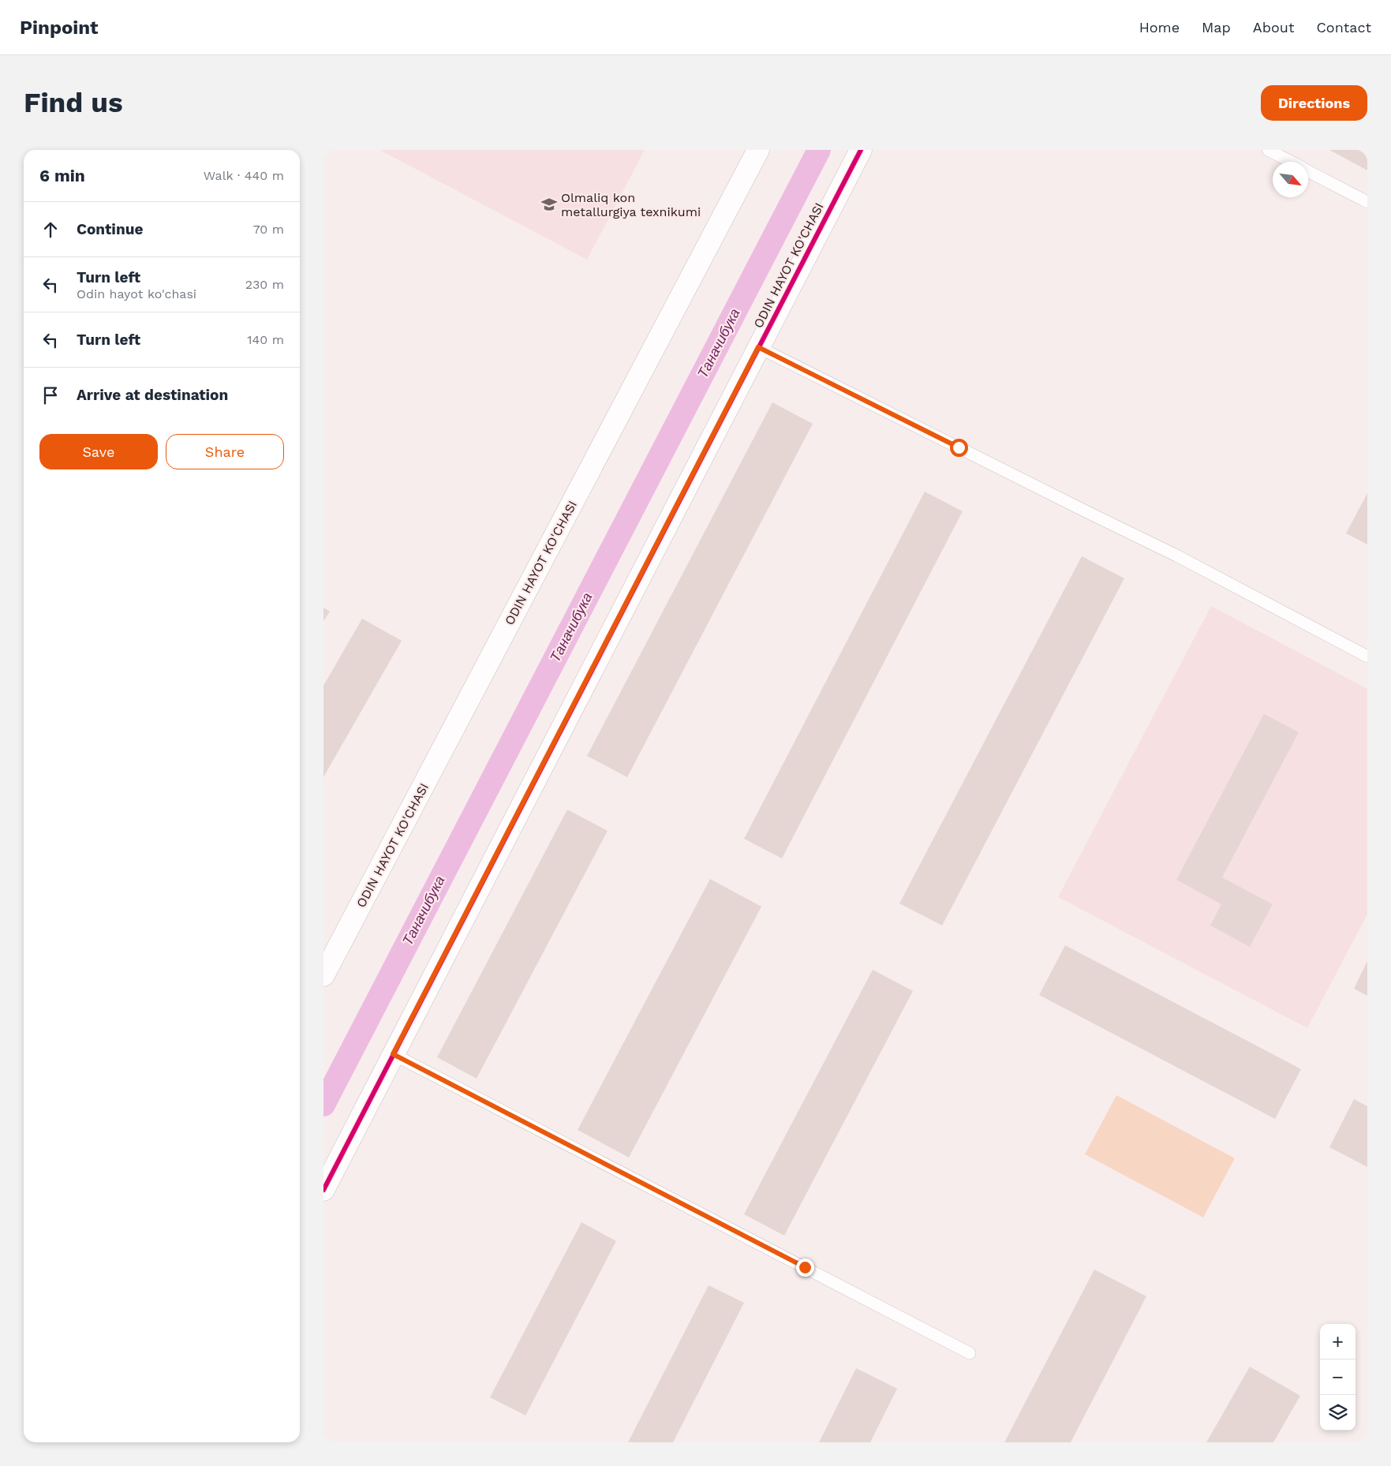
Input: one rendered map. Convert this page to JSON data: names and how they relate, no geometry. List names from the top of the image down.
{
  "streets": {
    "street": ["ODIN HAYOT KO'CHASI"]
  },
  "water": ["Таначибука"],
  "places": {
    "school or university": ["Olmaliq kon metallurgiya texnikumi"]
  },
  "north": "bottom right",
  "page": {
    "header": "Pinpoint",
    "nav": [
      "Home",
      "Map",
      "About",
      "Contact"
    ],
    "buttons": [
      "Directions",
      ["Save", "Share"]
    ],
    "title": "Find us",
    "heading": ["6 min", "Walk · 440 m"],
    "list": [
      ["Continue", "70 m"],
      ["Turn left", "Odin hayot ko'chasi", "230 m"],
      ["Turn left", "140 m"],
      "Arrive at destination"
    ],
    "map_buttons": ["+", "−"]
  }
}
